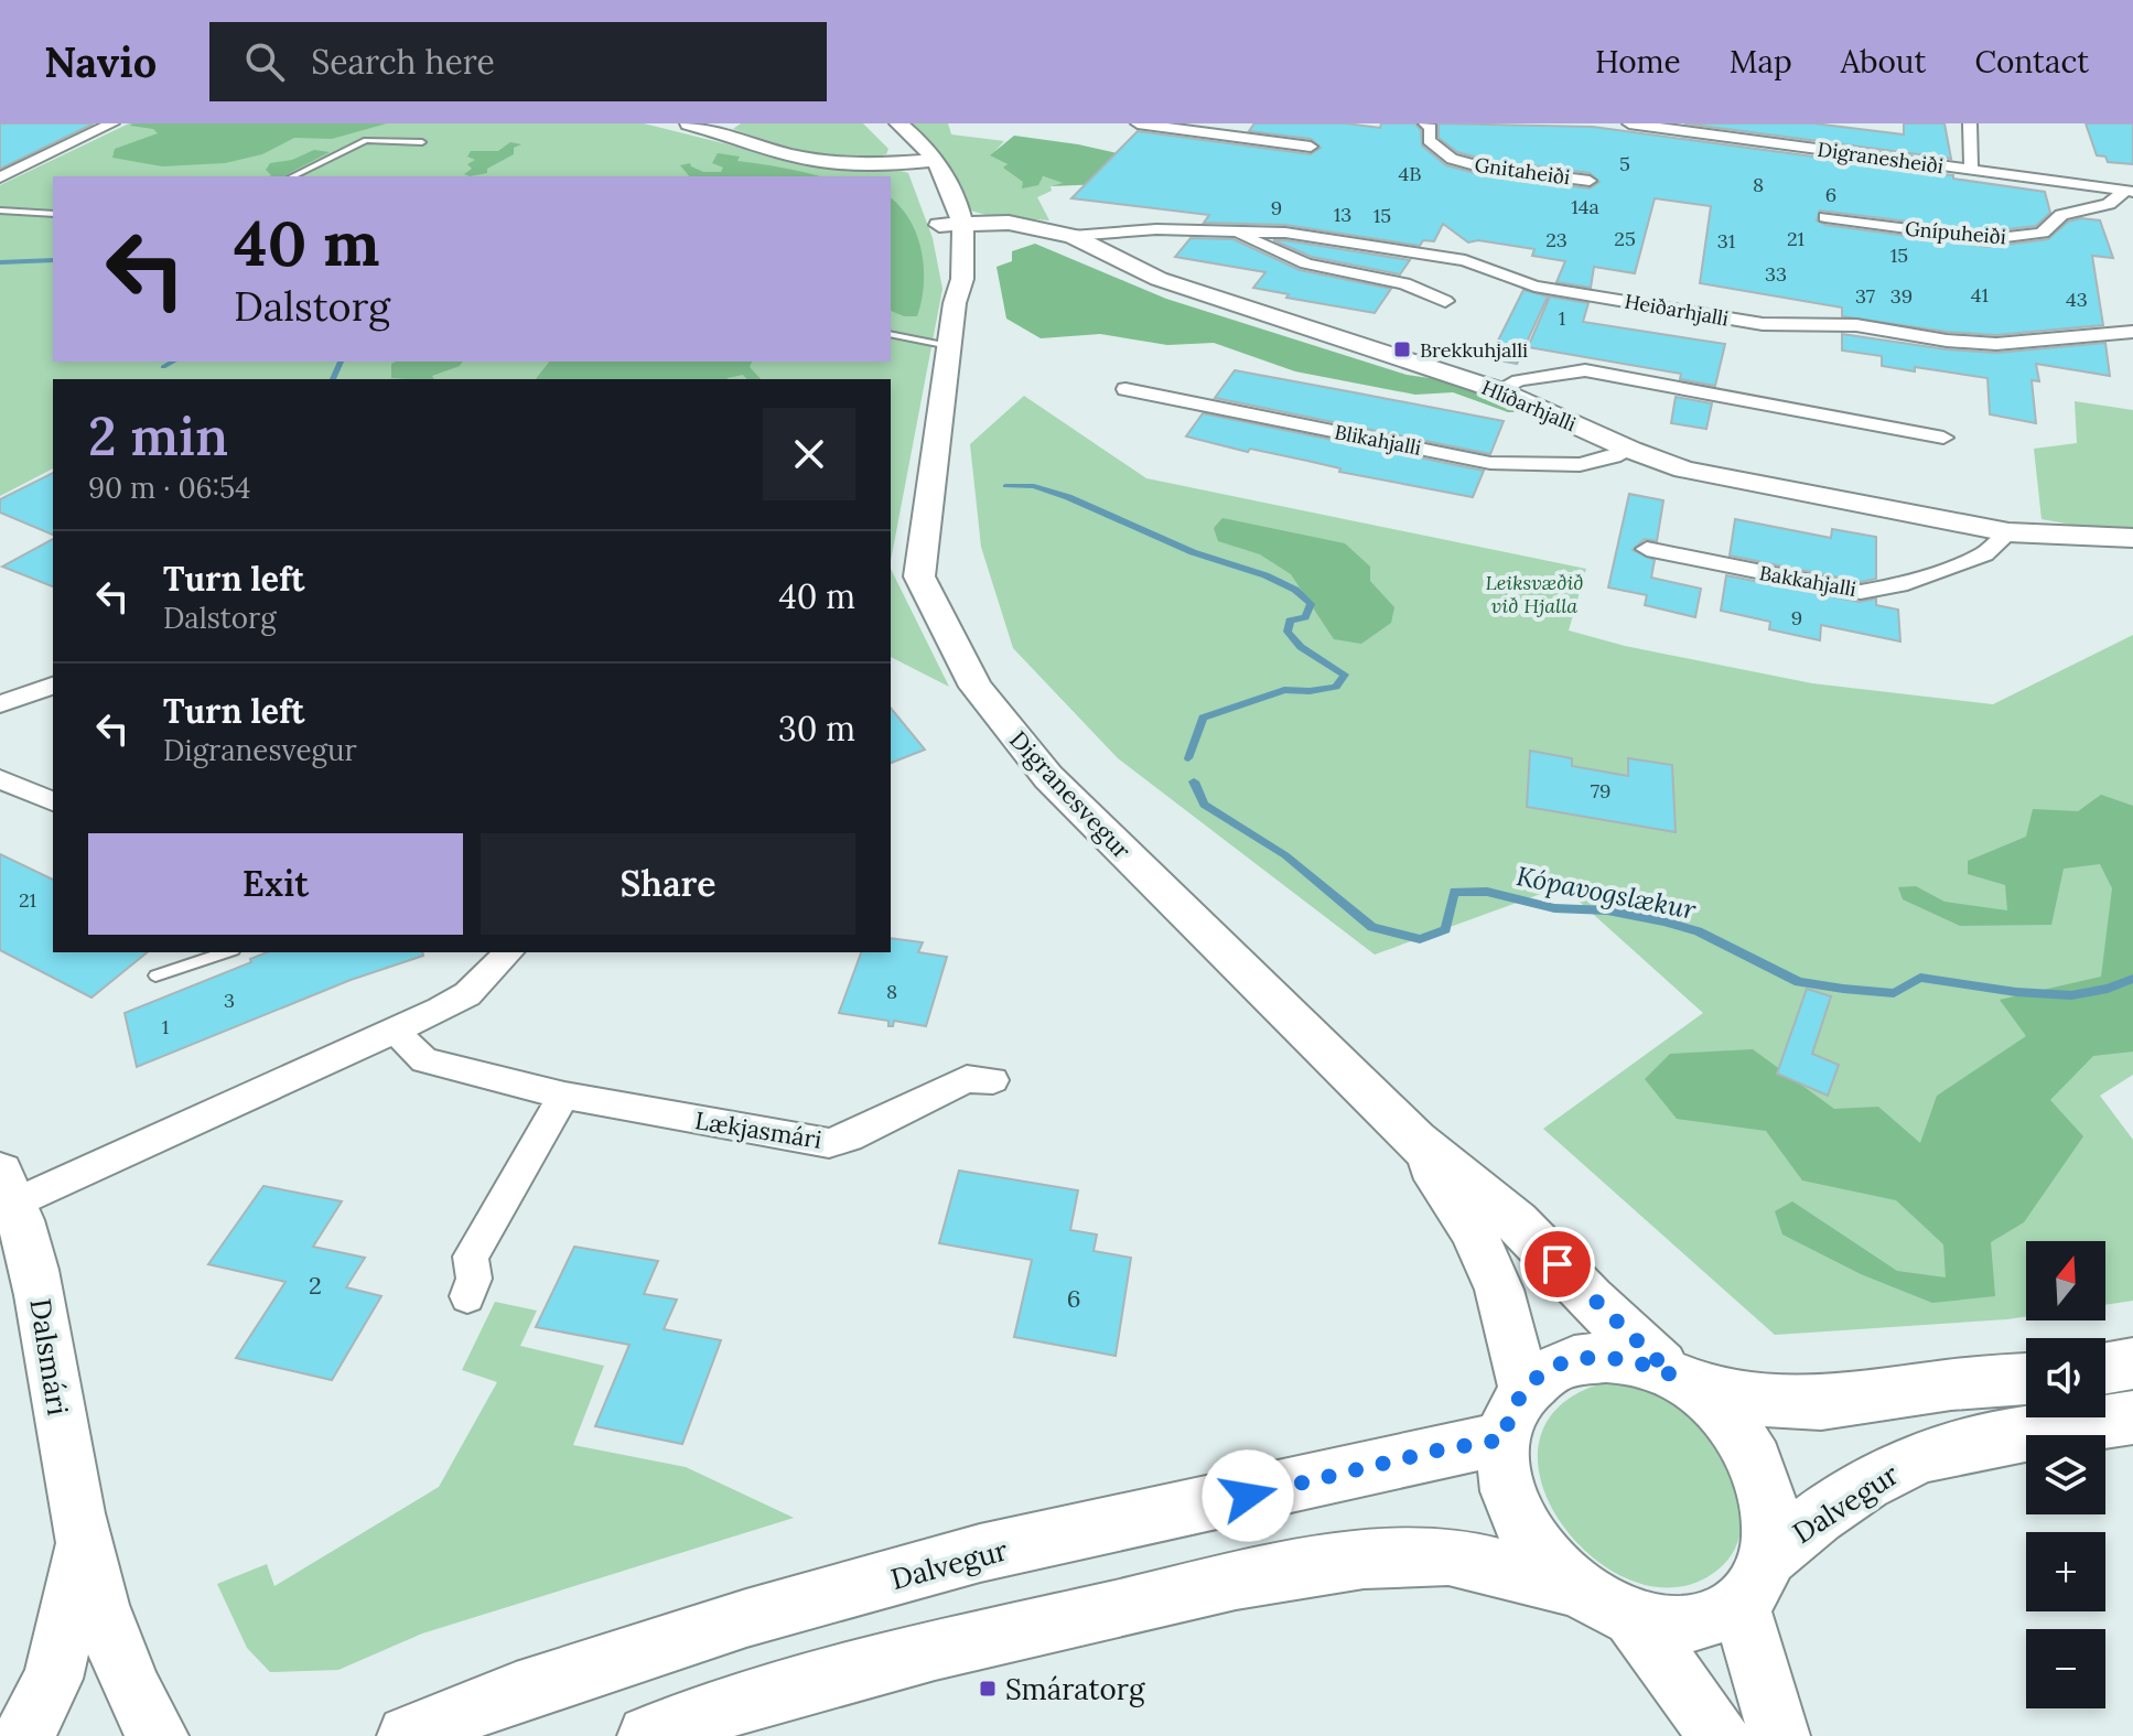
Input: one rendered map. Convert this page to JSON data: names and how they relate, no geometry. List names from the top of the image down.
{
  "streets": {
    "street": [
      "Digranesheiði",
      "Gnitaheiði",
      "Gnípuheiði",
      "Heiðarhjalli",
      "Hlíðarhjalli",
      "Blikahjalli",
      "Bakkahjalli",
      "Digranesvegur",
      "Lækjasmári",
      "Dalsmári",
      "Dalvegur"
    ]
  },
  "crossings": [
    ["Digranesheiði", "Gnípuheiði"],
    ["Heiðarhjalli", "Hlíðarhjalli"],
    ["Hlíðarhjalli", "Blikahjalli"],
    ["Hlíðarhjalli", "Bakkahjalli"],
    ["Hlíðarhjalli", "Digranesvegur"],
    ["Digranesvegur", "Dalvegur"]
  ],
  "water": ["Kópavogslækur"],
  "parks": ["Leiksvæðið við Hjalla"],
  "places": {
    "transit": ["Brekkuhjalli", "Smáratorg"]
  },
  "house_numbers": [
    "5",
    "4B",
    "8",
    "6",
    "14a",
    "9",
    "13",
    "15",
    "25",
    "21",
    "23",
    "31",
    "15",
    "33",
    "41",
    "37",
    "39",
    "43",
    "1",
    "9",
    "79",
    "21",
    "8",
    "3",
    "1",
    "2",
    "6"
  ],
  "north": "top",
  "page": {
    "header": "Navio",
    "search": "Search here",
    "nav": [
      "Home",
      "Map",
      "About",
      "Contact"
    ],
    "turn": ["40 m", "Dalstorg"],
    "heading": ["2 min", "90 m · 06:54"],
    "list": [
      {
        "name": "Turn left",
        "note": "Dalstorg",
        "value": "40 m"
      },
      {
        "name": "Turn left",
        "note": "Digranesvegur",
        "value": "30 m"
      }
    ],
    "buttons": ["Exit", "Share"],
    "map_buttons": ["+", "−"]
  }
}
